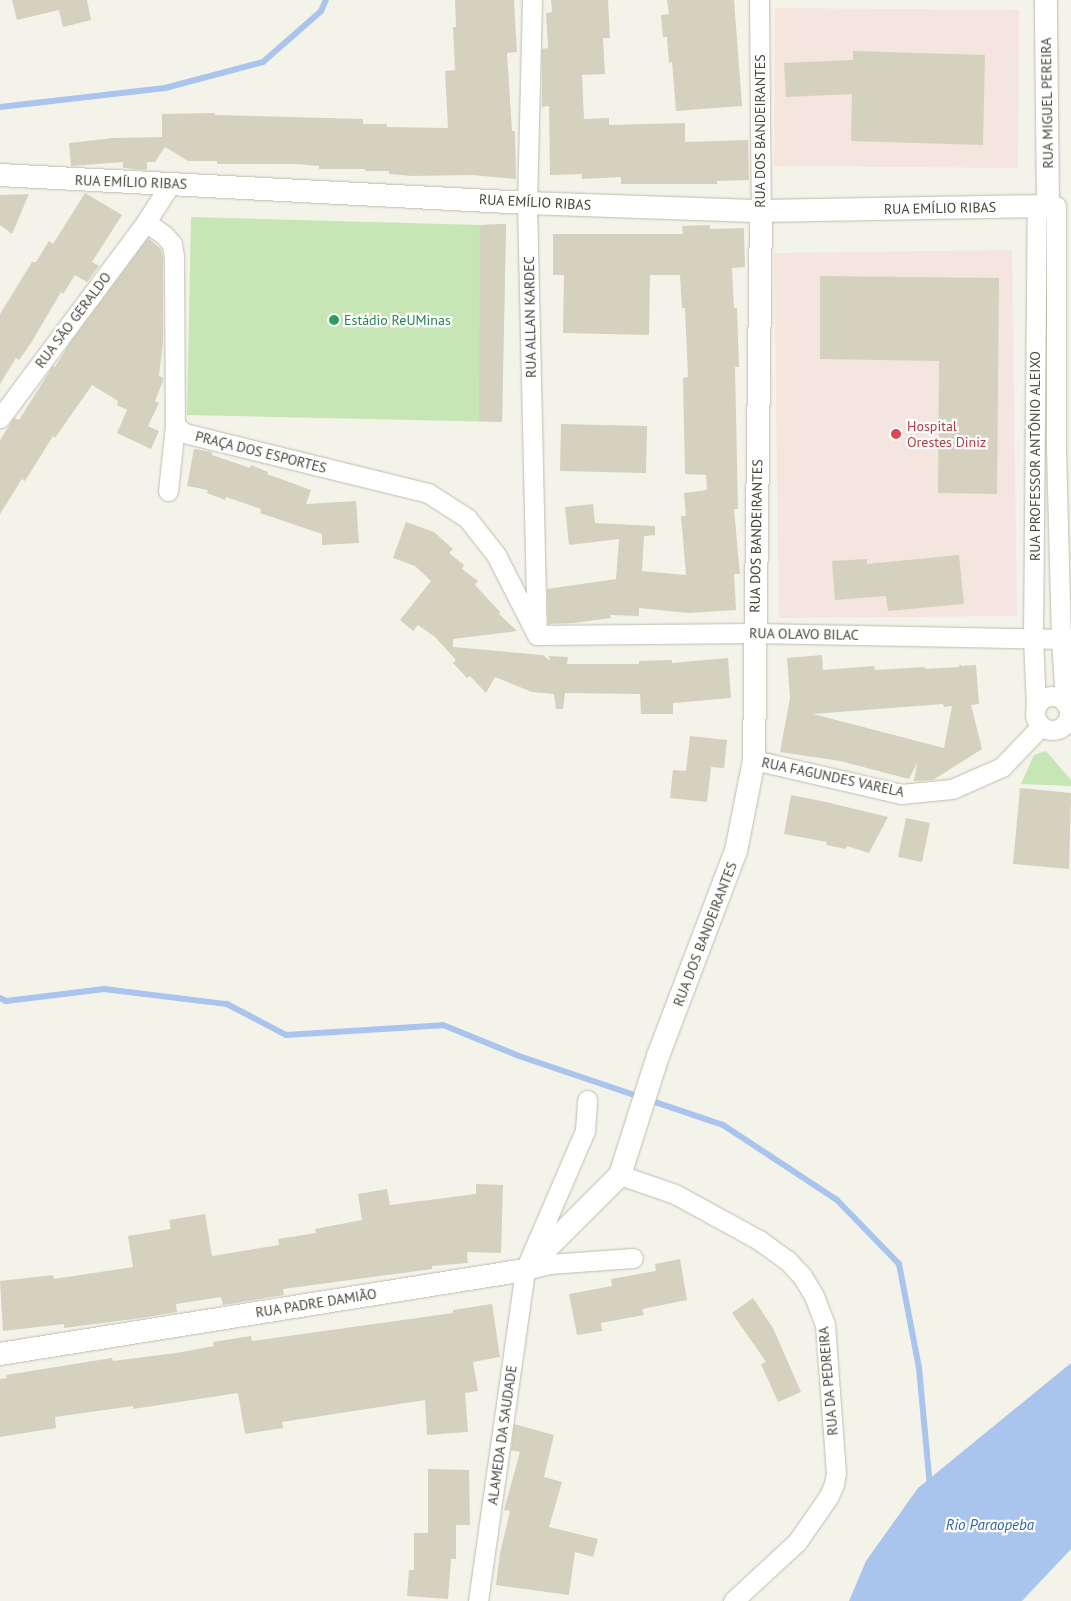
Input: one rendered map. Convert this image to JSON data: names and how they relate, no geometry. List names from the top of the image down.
{
  "streets": {
    "street": [
      "RUA MIGUEL PEREIRA",
      "RUA DOS BANDEIRANTES",
      "RUA EMÍLIO RIBAS",
      "RUA ALLAN KARDEC",
      "RUA SÃO GERALDO",
      "PRAÇA DOS ESPORTES",
      "RUA PROFESSOR ANTÔNIO ALEIXO",
      "RUA OLAVO BILAC",
      "RUA FAGUNDES VARELA",
      "RUA PADRE DAMIÃO",
      "RUA DA PEDREIRA",
      "ALAMEDA DA SAUDADE"
    ]
  },
  "crossings": [
    ["RUA MIGUEL PEREIRA", "RUA EMÍLIO RIBAS"],
    ["RUA MIGUEL PEREIRA", "RUA PROFESSOR ANTÔNIO ALEIXO"],
    ["RUA DOS BANDEIRANTES", "RUA EMÍLIO RIBAS"],
    ["RUA DOS BANDEIRANTES", "RUA OLAVO BILAC"],
    ["RUA DOS BANDEIRANTES", "RUA FAGUNDES VARELA"],
    ["RUA DOS BANDEIRANTES", "RUA DA PEDREIRA"],
    ["RUA EMÍLIO RIBAS", "RUA ALLAN KARDEC"],
    ["RUA EMÍLIO RIBAS", "RUA PROFESSOR ANTÔNIO ALEIXO"],
    ["RUA ALLAN KARDEC", "PRAÇA DOS ESPORTES"],
    ["RUA ALLAN KARDEC", "RUA OLAVO BILAC"],
    ["PRAÇA DOS ESPORTES", "RUA OLAVO BILAC"],
    ["RUA PROFESSOR ANTÔNIO ALEIXO", "RUA OLAVO BILAC"],
    ["RUA PROFESSOR ANTÔNIO ALEIXO", "RUA FAGUNDES VARELA"],
    ["RUA PADRE DAMIÃO", "ALAMEDA DA SAUDADE"]
  ],
  "water": ["Rio Paraopeba"],
  "places": ["Estádio ReUMinas", "Hospital Orestes Diniz"]
}
